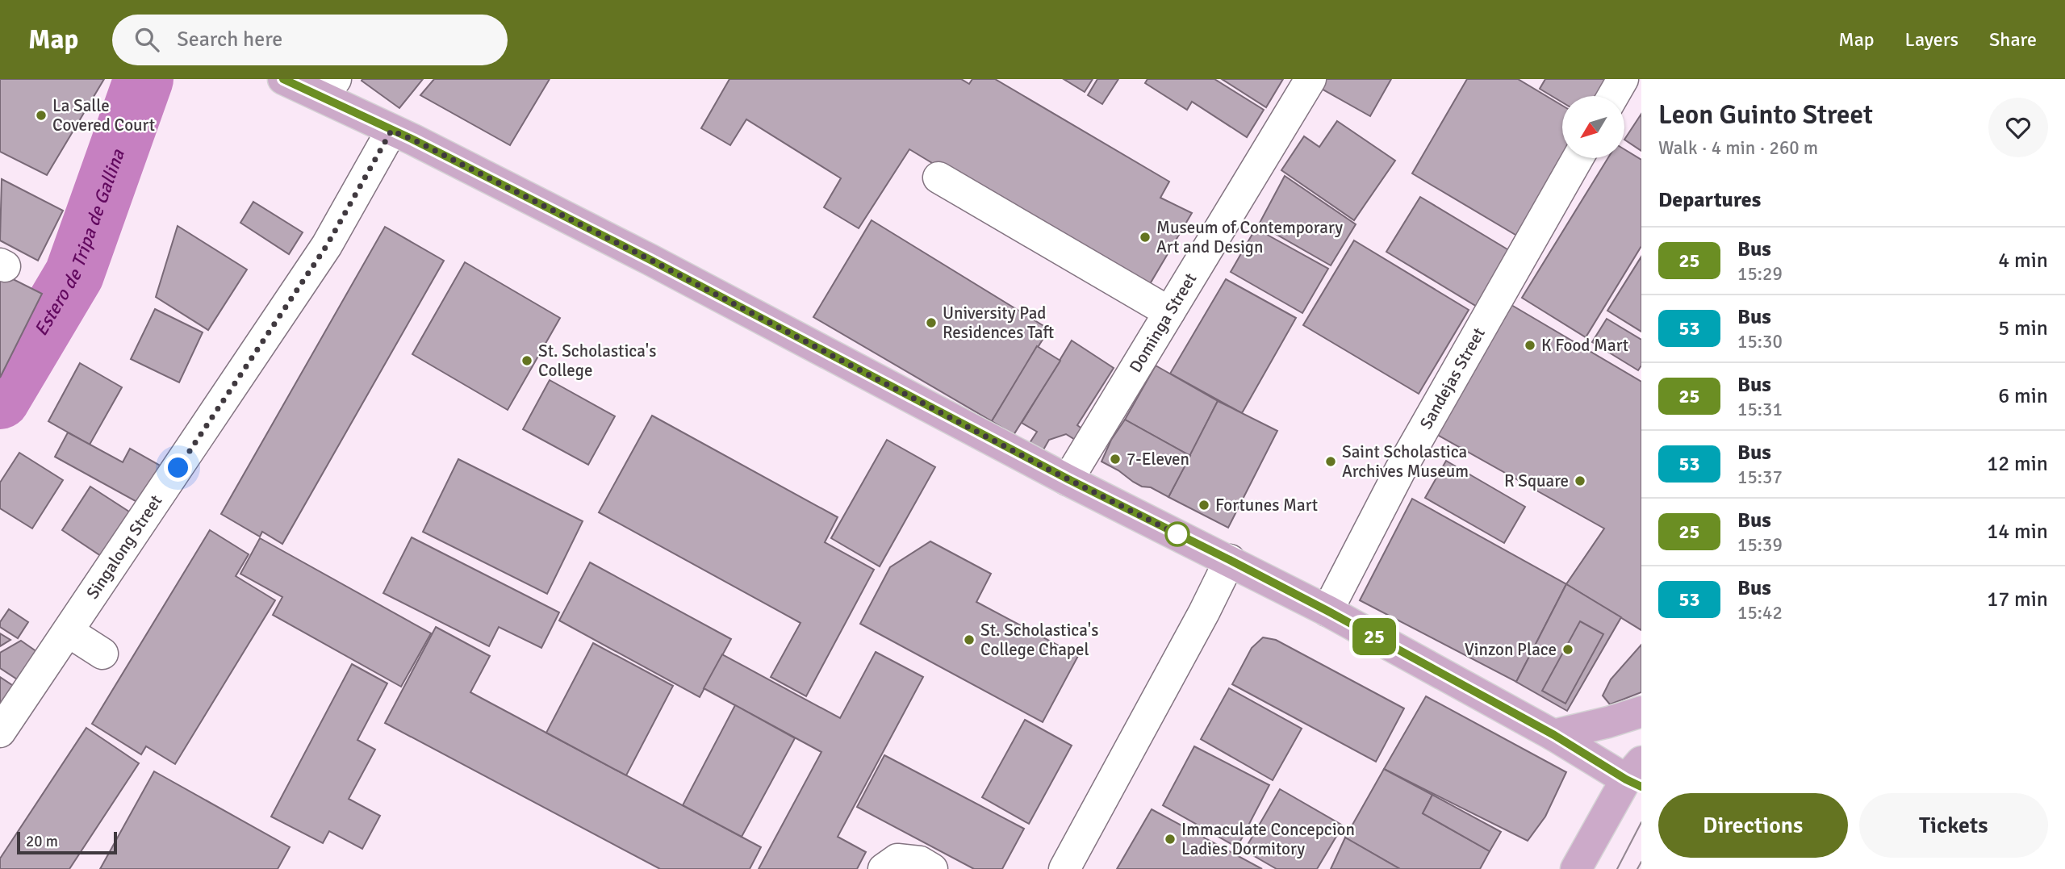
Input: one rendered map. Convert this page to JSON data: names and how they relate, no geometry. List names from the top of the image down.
{
  "streets": {
    "street": ["Dominga Street", "Sandejas Street", "Singalong Street"]
  },
  "water": ["Estero de Tripa de Gallina"],
  "places": [
    "La Salle Covered Court",
    "Museum of Contemporary Art and Design",
    "University Pad Residences Taft",
    "K Food Mart",
    "St. Scholastica's College",
    "7-Eleven",
    "Saint Scholastica Archives Museum",
    "R Square",
    "Fortunes Mart",
    "St. Scholastica's College Chapel",
    "Vinzon Place",
    "Immaculate Concepcion Ladies Dormitory"
  ],
  "lines": ["bus line 25"],
  "scale_bar": "20 m",
  "north": "bottom left",
  "page": {
    "header": "Map",
    "search": "Search here",
    "nav": ["Map", "Layers", "Share"],
    "on_map": "25",
    "heading": [
      ["Leon Guinto Street", "Walk · 4 min · 260 m"],
      "Departures"
    ],
    "list": [
      {
        "mark": "25",
        "name": "Bus",
        "note": "15:29",
        "value": "4 min"
      },
      {
        "mark": "53",
        "name": "Bus",
        "note": "15:30",
        "value": "5 min"
      },
      {
        "mark": "25",
        "name": "Bus",
        "note": "15:31",
        "value": "6 min"
      },
      {
        "mark": "53",
        "name": "Bus",
        "note": "15:37",
        "value": "12 min"
      },
      {
        "mark": "25",
        "name": "Bus",
        "note": "15:39",
        "value": "14 min"
      },
      {
        "mark": "53",
        "name": "Bus",
        "note": "15:42",
        "value": "17 min"
      }
    ],
    "buttons": ["Directions", "Tickets"],
    "scale": "20 m"
  }
}
